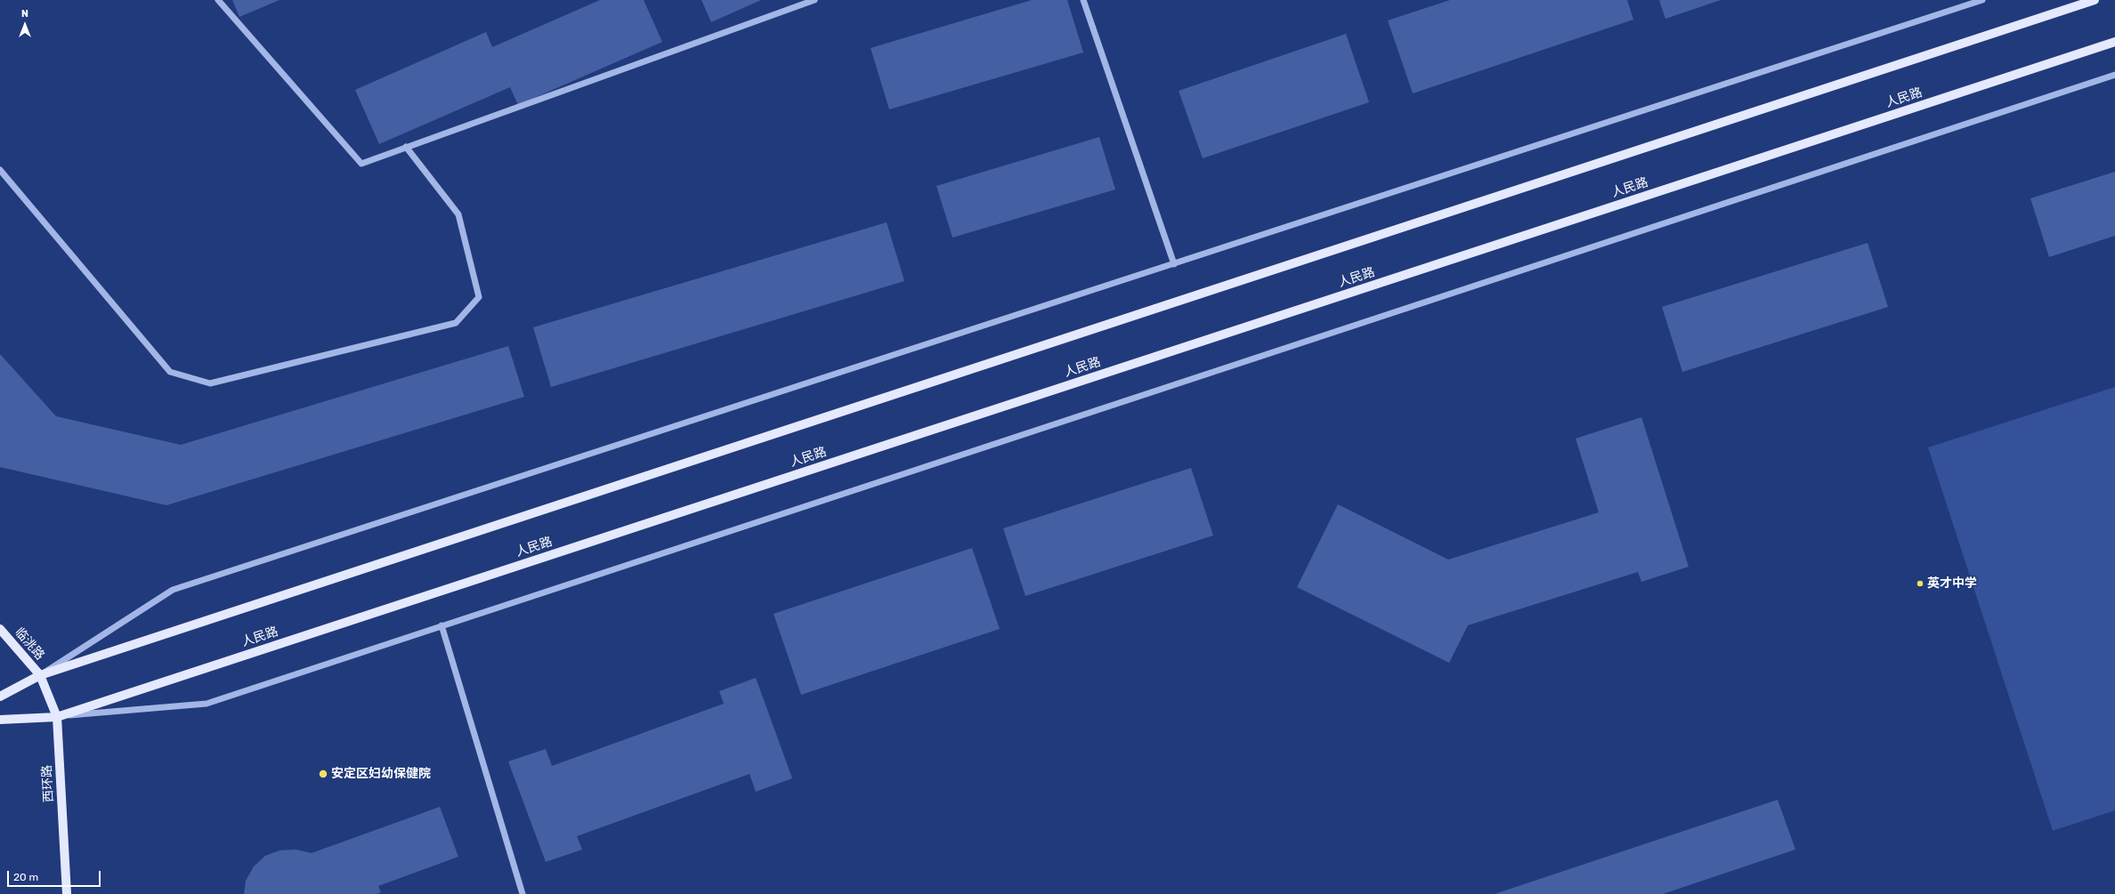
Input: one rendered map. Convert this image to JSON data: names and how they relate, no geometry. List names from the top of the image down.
{
  "streets": {
    "main road": ["人民路", "临洮路", "西环路"]
  },
  "crossings": [
    ["人民路", "西环路"],
    ["临洮路", "西环路"]
  ],
  "places": ["英才中学", "安定区妇幼保健院"],
  "scale_bar": "20 m",
  "north": "top"
}
